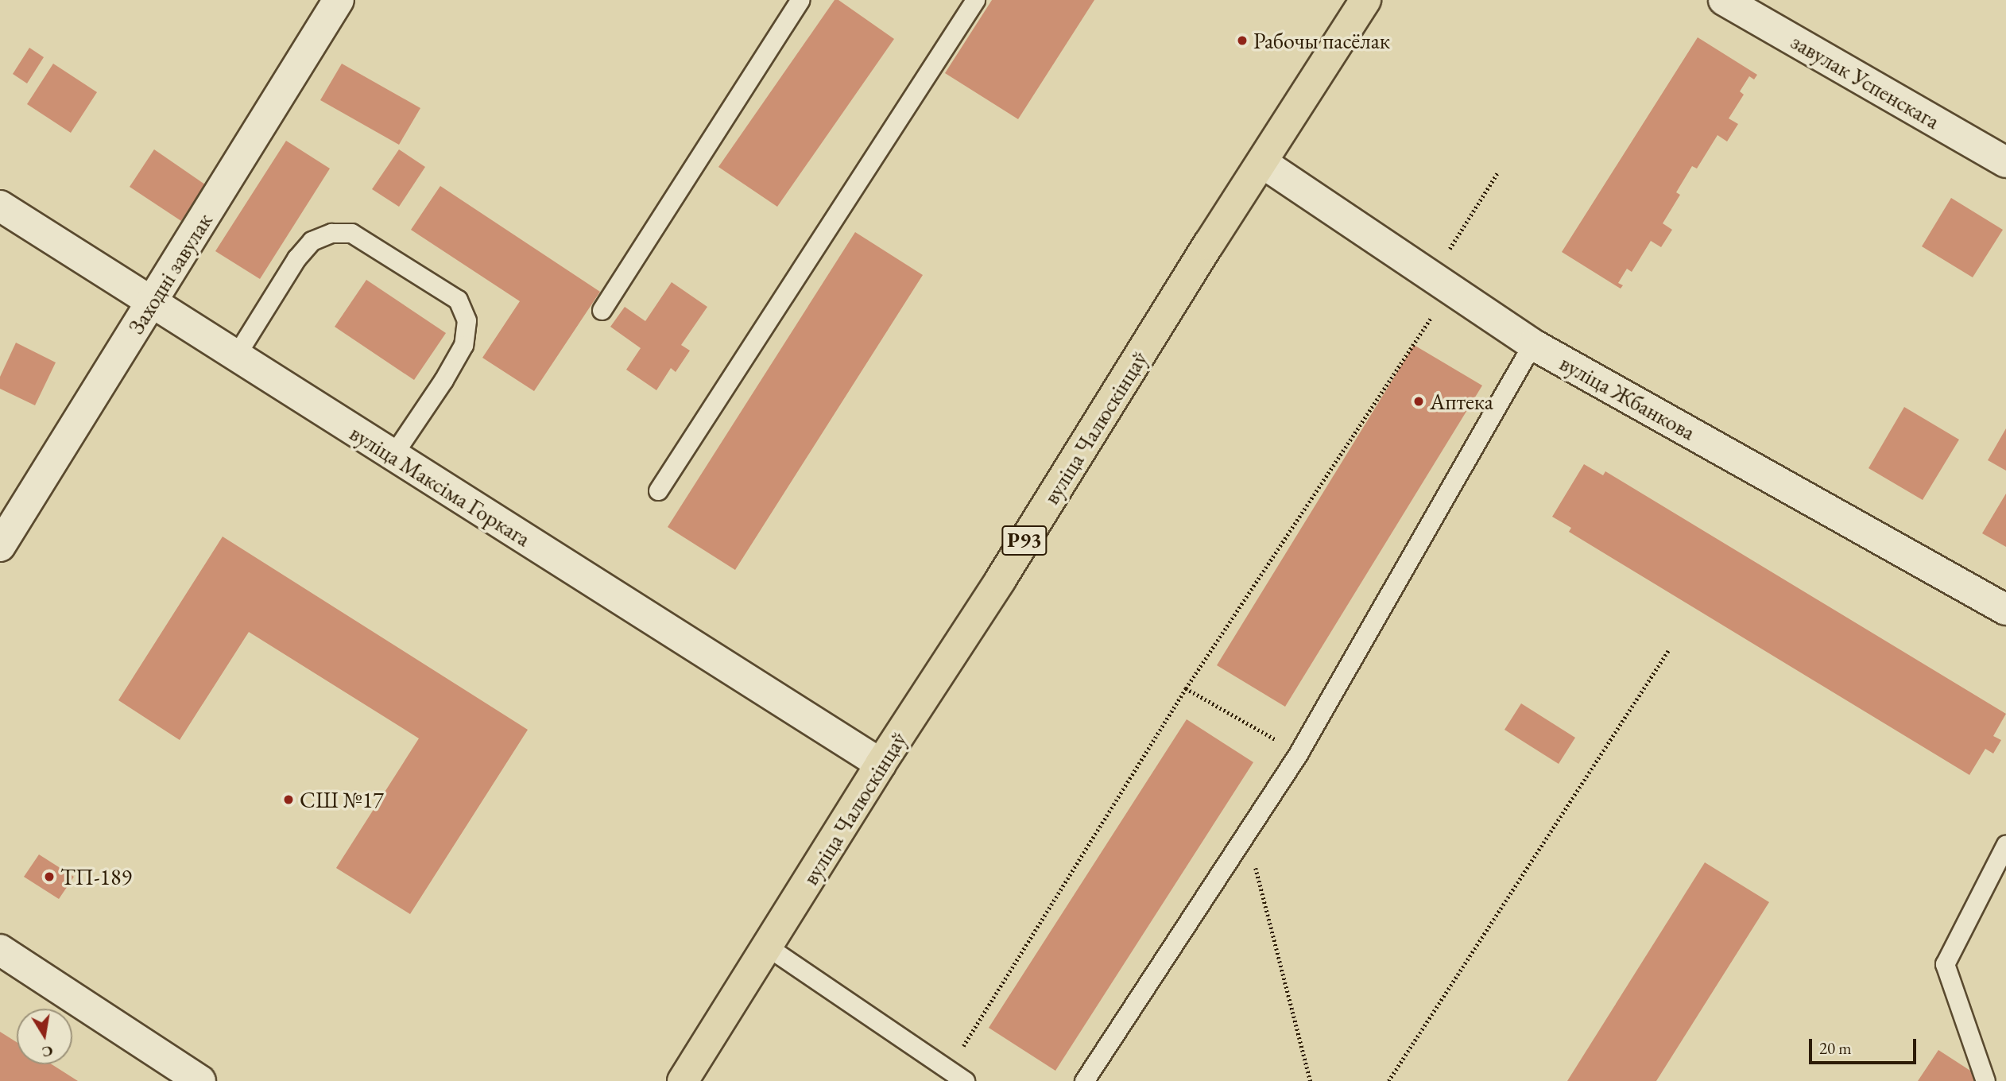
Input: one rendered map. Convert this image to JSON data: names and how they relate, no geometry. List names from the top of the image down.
{
  "streets": {
    "main road": ["вуліца Чалюскінцаў", "Р93"],
    "street": [
      "завулак Успенскага",
      "Заходні завулак",
      "вуліца Жбанкова",
      "вуліца Максіма Горкага"
    ]
  },
  "crossings": [
    ["Заходні завулак", "вуліца Максіма Горкага"],
    ["вуліца Жбанкова", "вуліца Чалюскінцаў"],
    ["вуліца Чалюскінцаў", "вуліца Максіма Горкага"]
  ],
  "places": [
    "Рабочы пасёлак",
    "Аптека",
    "СШ №17",
    "ТП-189"
  ],
  "scale_bar": "20 m",
  "north": "bottom"
}
